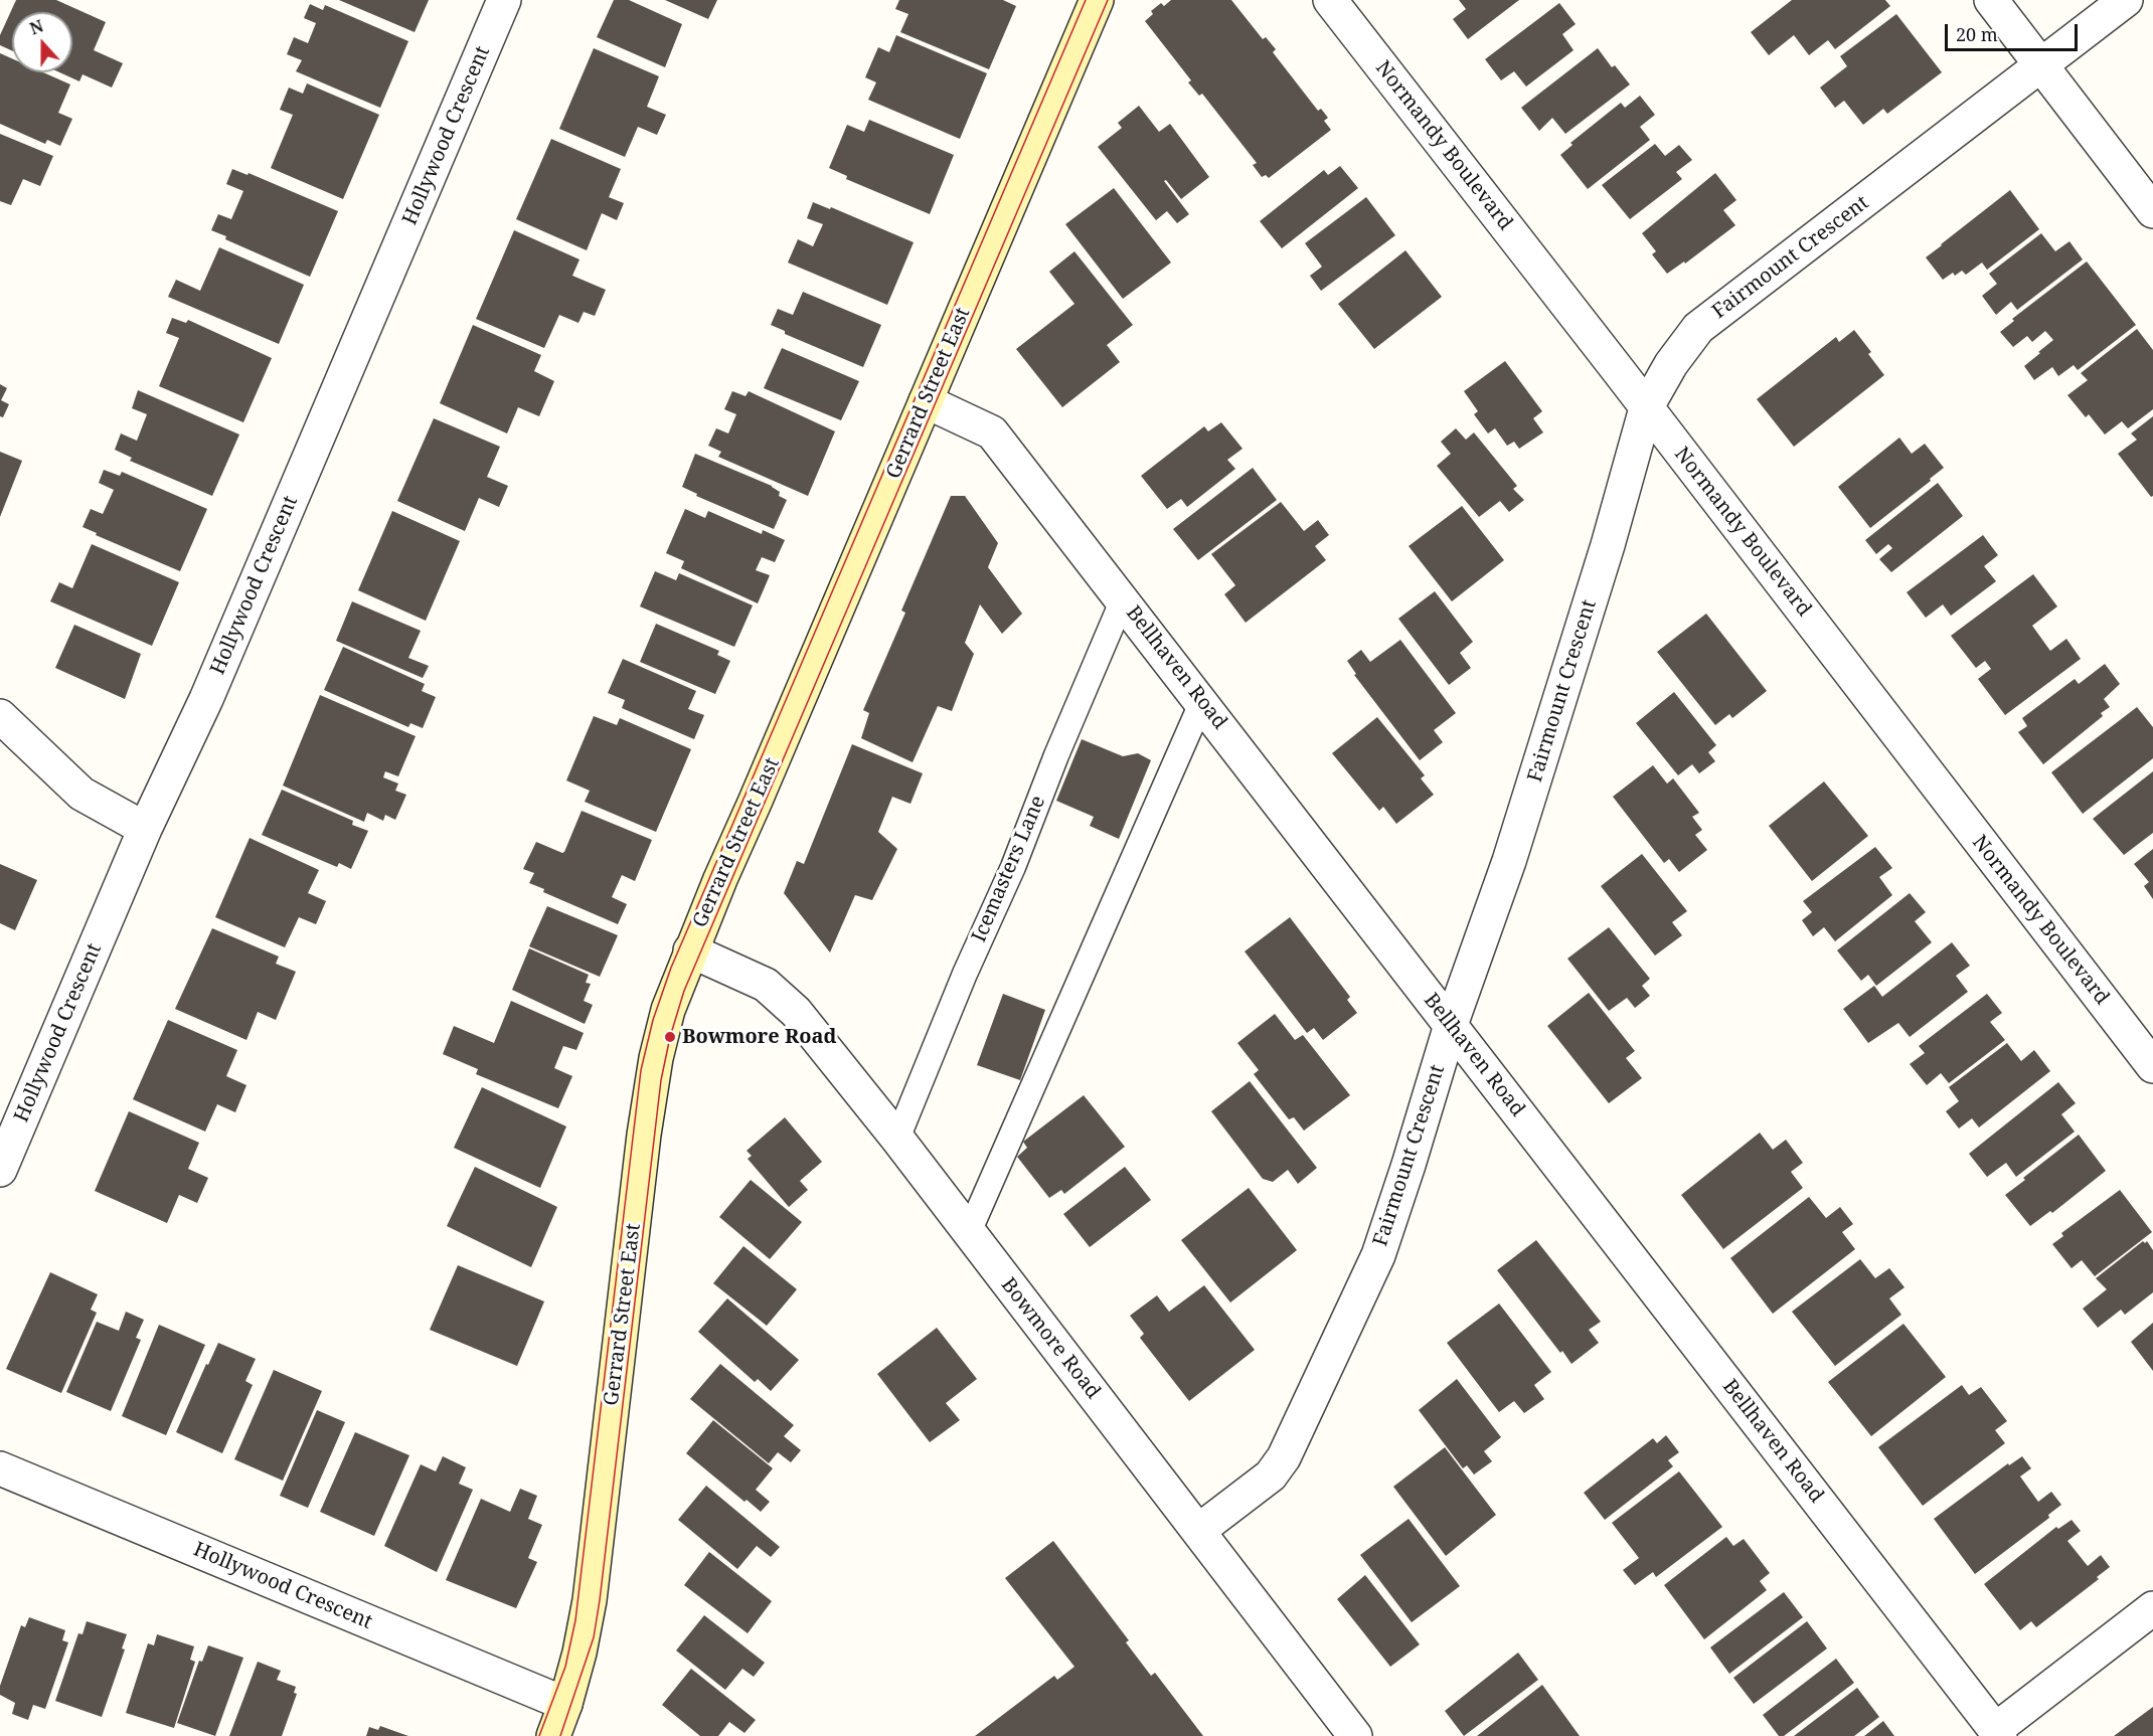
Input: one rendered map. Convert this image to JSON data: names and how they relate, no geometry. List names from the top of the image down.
{
  "streets": {
    "main road": ["Gerrard Street East"],
    "street": [
      "Hollywood Crescent",
      "Normandy Boulevard",
      "Fairmount Crescent",
      "Bellhaven Road",
      "Bowmore Road"
    ],
    "lane": ["Icemasters Lane"]
  },
  "crossings": [
    ["Hollywood Crescent", "Gerrard Street East"],
    ["Normandy Boulevard", "Fairmount Crescent"],
    ["Fairmount Crescent", "Bellhaven Road"],
    ["Fairmount Crescent", "Bowmore Road"],
    ["Gerrard Street East", "Bellhaven Road"],
    ["Gerrard Street East", "Bowmore Road"],
    ["Bellhaven Road", "Icemasters Lane"],
    ["Icemasters Lane", "Bowmore Road"]
  ],
  "places": ["Bowmore Road"],
  "scale_bar": "20 m",
  "north": "top"
}
